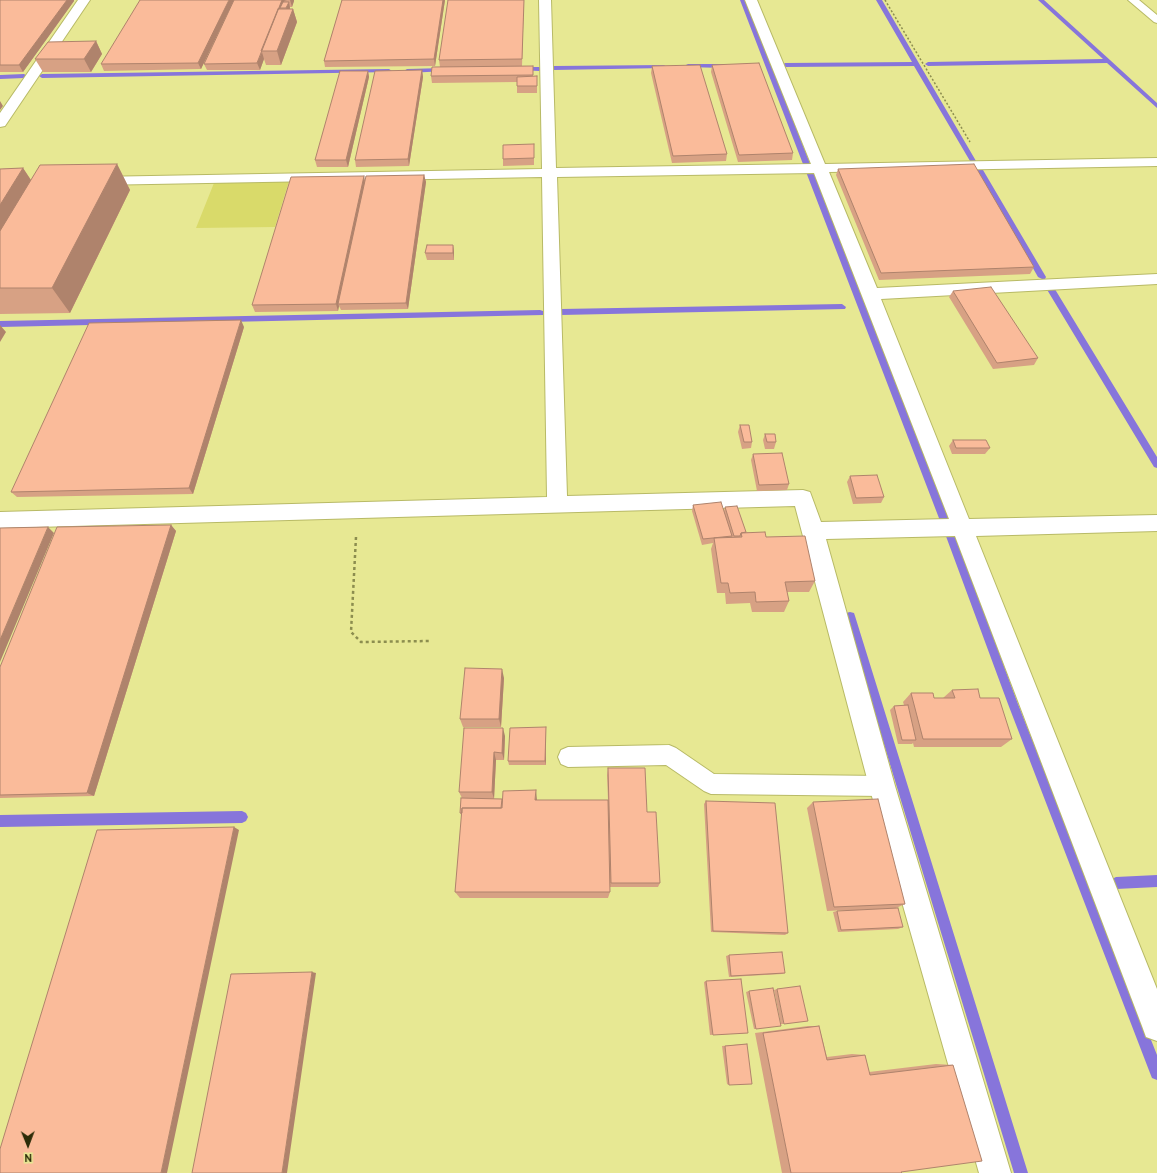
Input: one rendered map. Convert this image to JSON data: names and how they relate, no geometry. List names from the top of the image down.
{
  "north": "bottom"
}
